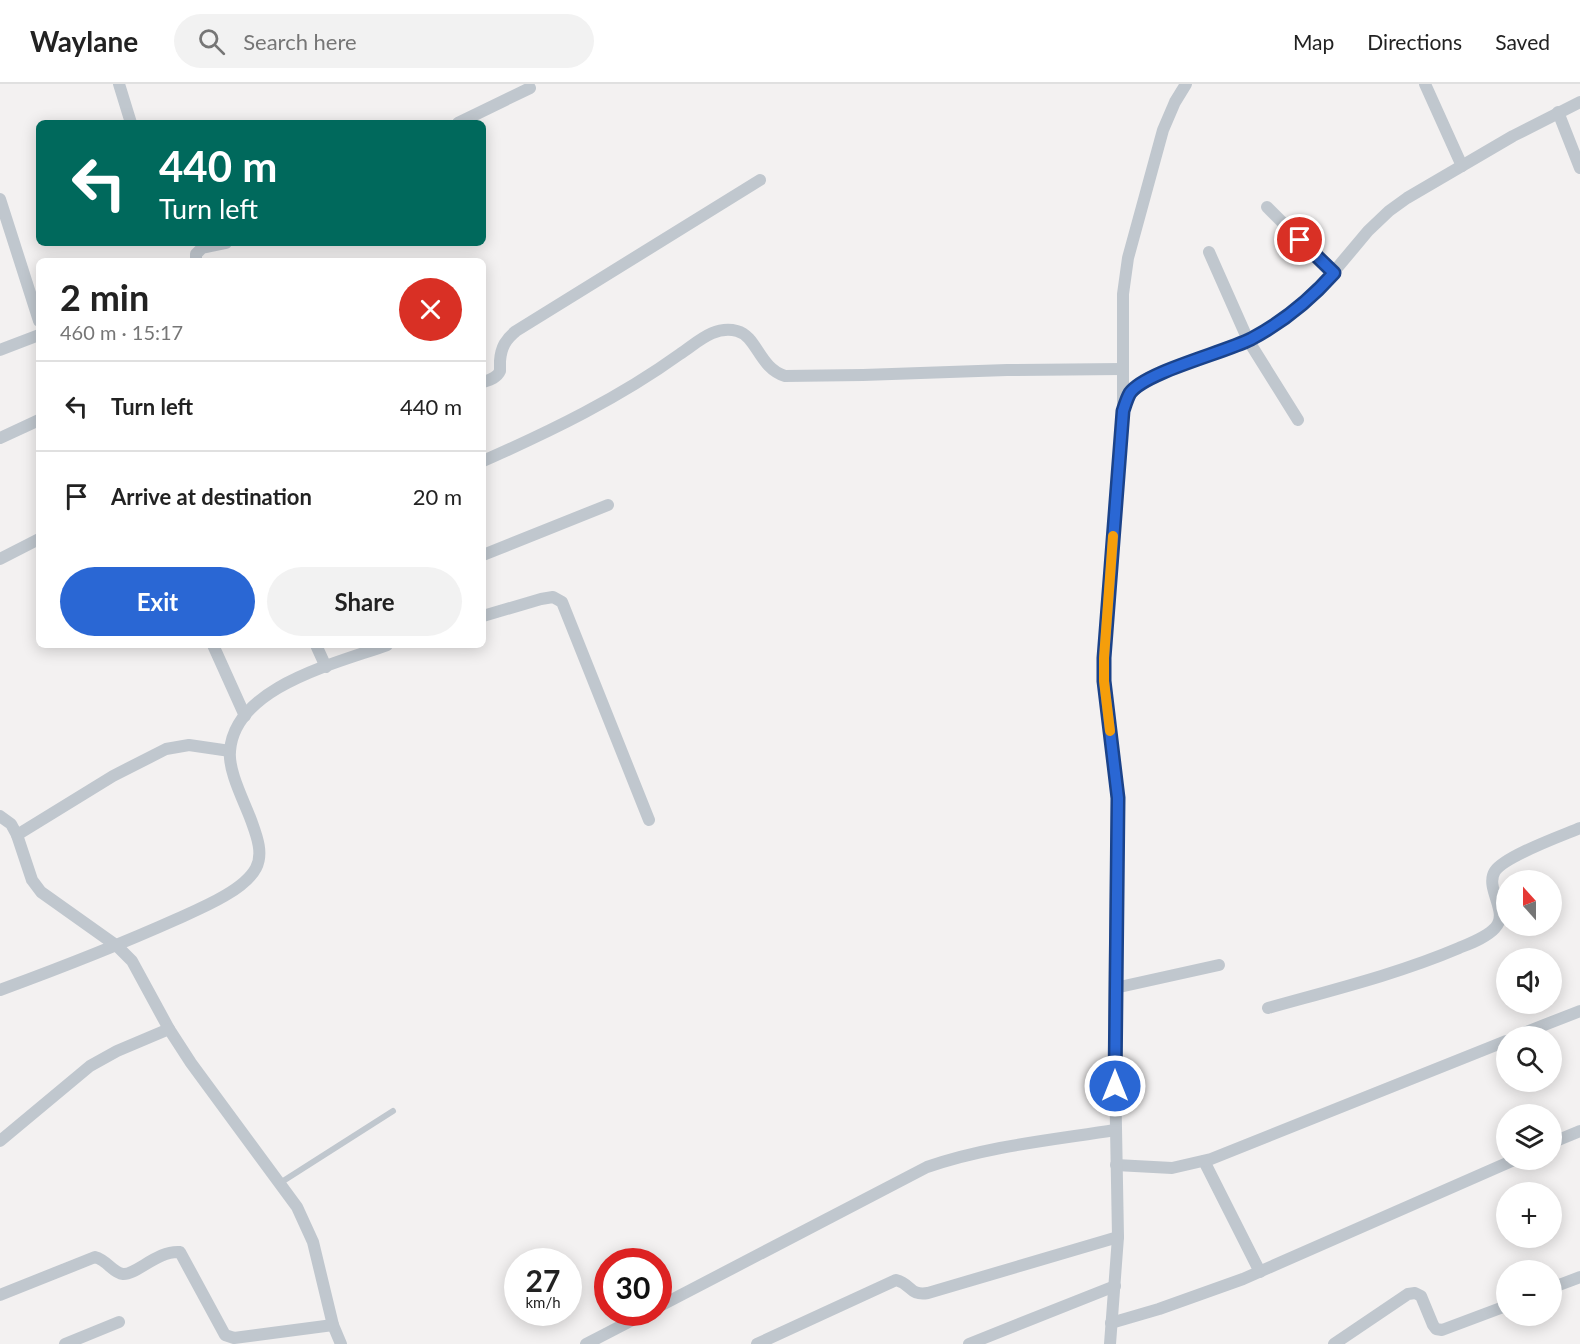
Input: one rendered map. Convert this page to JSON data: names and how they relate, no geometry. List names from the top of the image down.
{
  "north": "top",
  "page": {
    "header": "Waylane",
    "search": "Search here",
    "nav": ["Map", "Directions", "Saved"],
    "turn": ["440 m", "Turn left"],
    "heading": ["2 min", "460 m · 15:17"],
    "list": [
      {
        "name": "Turn left",
        "value": "440 m"
      },
      {
        "name": "Arrive at destination",
        "value": "20 m"
      }
    ],
    "buttons": ["Exit", "Share"],
    "map_buttons": ["+", "−"],
    "speed": "27 km/h",
    "limit": "30"
  }
}
